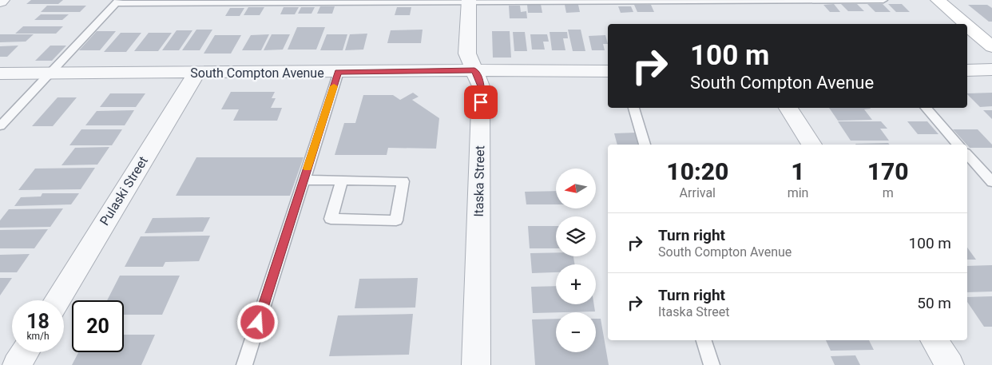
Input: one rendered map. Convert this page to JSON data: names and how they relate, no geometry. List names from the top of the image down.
{
  "streets": {
    "street": ["South Compton Avenue", "Itaska Street", "Pulaski Street"]
  },
  "crossings": [
    ["South Compton Avenue", "Itaska Street"],
    ["South Compton Avenue", "Pulaski Street"]
  ],
  "north": "left",
  "page": {
    "turn": ["100 m", "South Compton Avenue"],
    "eta": [
      "10:20",
      "Arrival",
      "1",
      "min",
      "170",
      "m"
    ],
    "map_buttons": ["+", "−"],
    "list": [
      {
        "name": "Turn right",
        "note": "South Compton Avenue",
        "value": "100 m"
      },
      {
        "name": "Turn right",
        "note": "Itaska Street",
        "value": "50 m"
      }
    ],
    "speed": "18 km/h",
    "limit": "20"
  }
}
